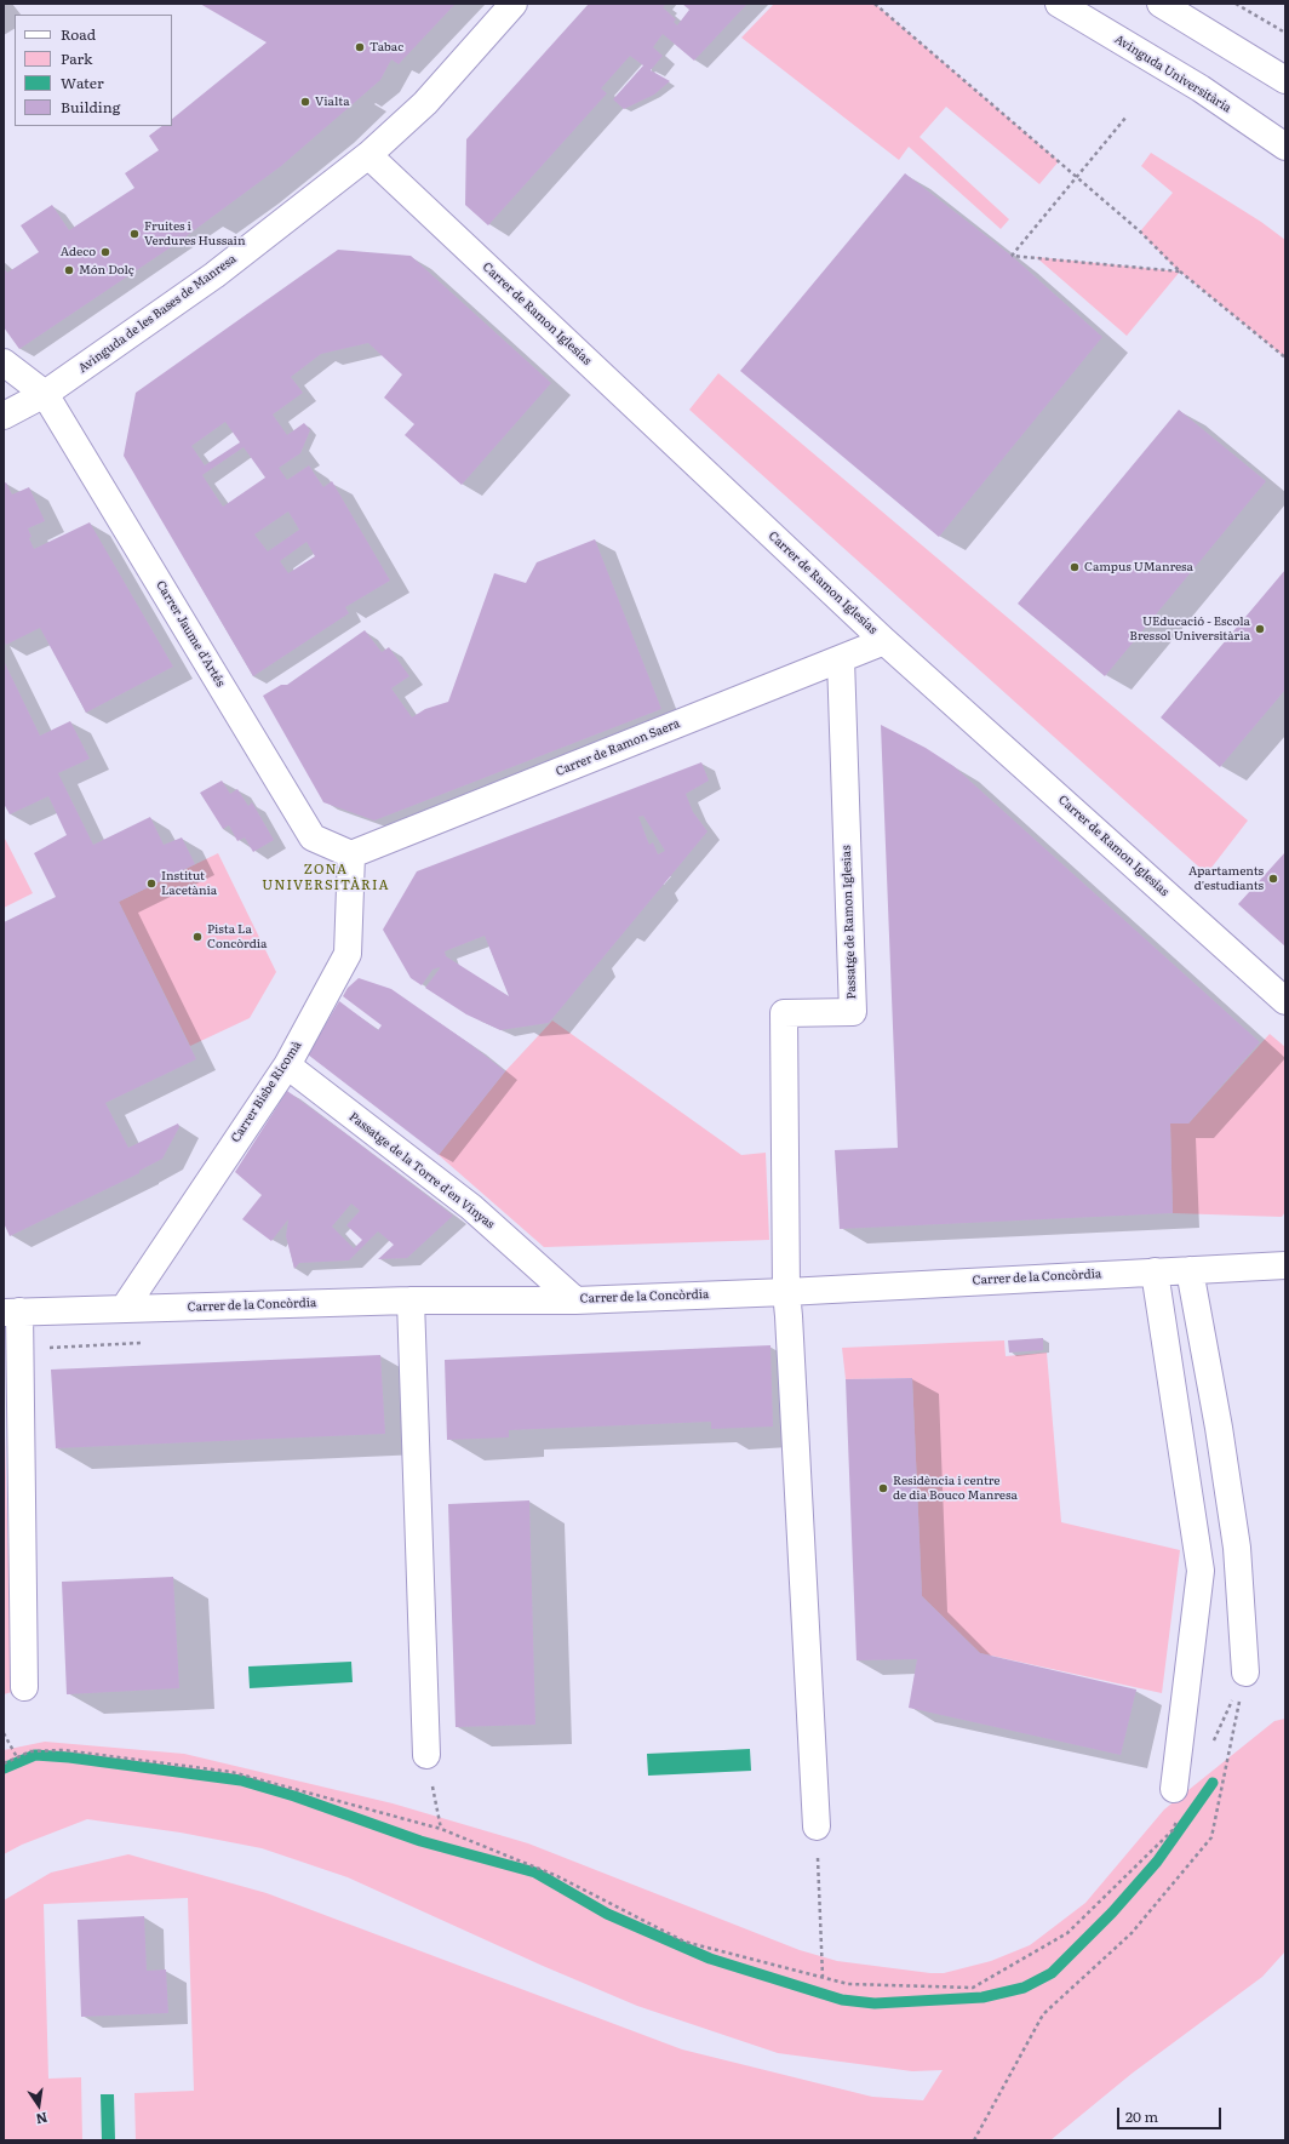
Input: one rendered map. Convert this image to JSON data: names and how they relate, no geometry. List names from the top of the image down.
{
  "streets": {
    "street": [
      "Avinguda Universitària",
      "Avinguda de les Bases de Manresa",
      "Carrer de Ramon Iglesias",
      "Carrer Jaume d'Artés",
      "Carrer de Ramon Saera",
      "Passatge de Ramon Iglesias",
      "Carrer Bisbe Ricomà",
      "Passatge de la Torre d'en Vinyas",
      "Carrer de la Concòrdia"
    ]
  },
  "crossings": [
    ["Avinguda de les Bases de Manresa", "Carrer de Ramon Iglesias"],
    ["Avinguda de les Bases de Manresa", "Carrer Jaume d'Artés"],
    ["Carrer de Ramon Iglesias", "Carrer de Ramon Saera"],
    ["Carrer Jaume d'Artés", "Carrer de Ramon Saera"],
    ["Carrer Jaume d'Artés", "Carrer Bisbe Ricomà"],
    ["Carrer de Ramon Saera", "Passatge de Ramon Iglesias"],
    ["Carrer de Ramon Saera", "Carrer Bisbe Ricomà"],
    ["Passatge de Ramon Iglesias", "Carrer de la Concòrdia"],
    ["Carrer Bisbe Ricomà", "Passatge de la Torre d'en Vinyas"],
    ["Carrer Bisbe Ricomà", "Carrer de la Concòrdia"],
    ["Passatge de la Torre d'en Vinyas", "Carrer de la Concòrdia"]
  ],
  "districts": ["ZONA UNIVERSITÀRIA"],
  "places": [
    "Tabac",
    "Vialta",
    "Fruites i Verdures Hussain",
    "Adeco",
    "Món Dolç",
    "Campus UManresa",
    "UEducació - Escola Bressol Universitària",
    "Apartaments d'estudiants",
    "Institut Lacetània",
    "Pista La Concòrdia",
    "Residència i centre de dia Bouco Manresa"
  ],
  "legend": [
    "Road",
    "Park",
    "Water",
    "Building"
  ],
  "scale_bar": "20 m",
  "north": "bottom"
}
